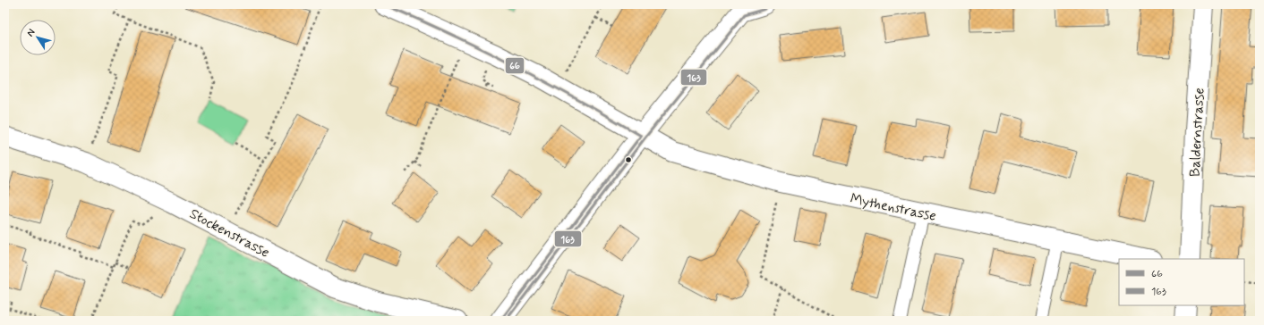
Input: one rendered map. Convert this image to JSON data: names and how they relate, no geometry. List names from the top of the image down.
{
  "streets": {
    "street": ["Baldernstrasse", "Mythenstrasse", "Stockenstrasse"]
  },
  "lines": ["transit line 66", "transit line 163"],
  "legend": ["66", "163"],
  "north": "top left"
}
